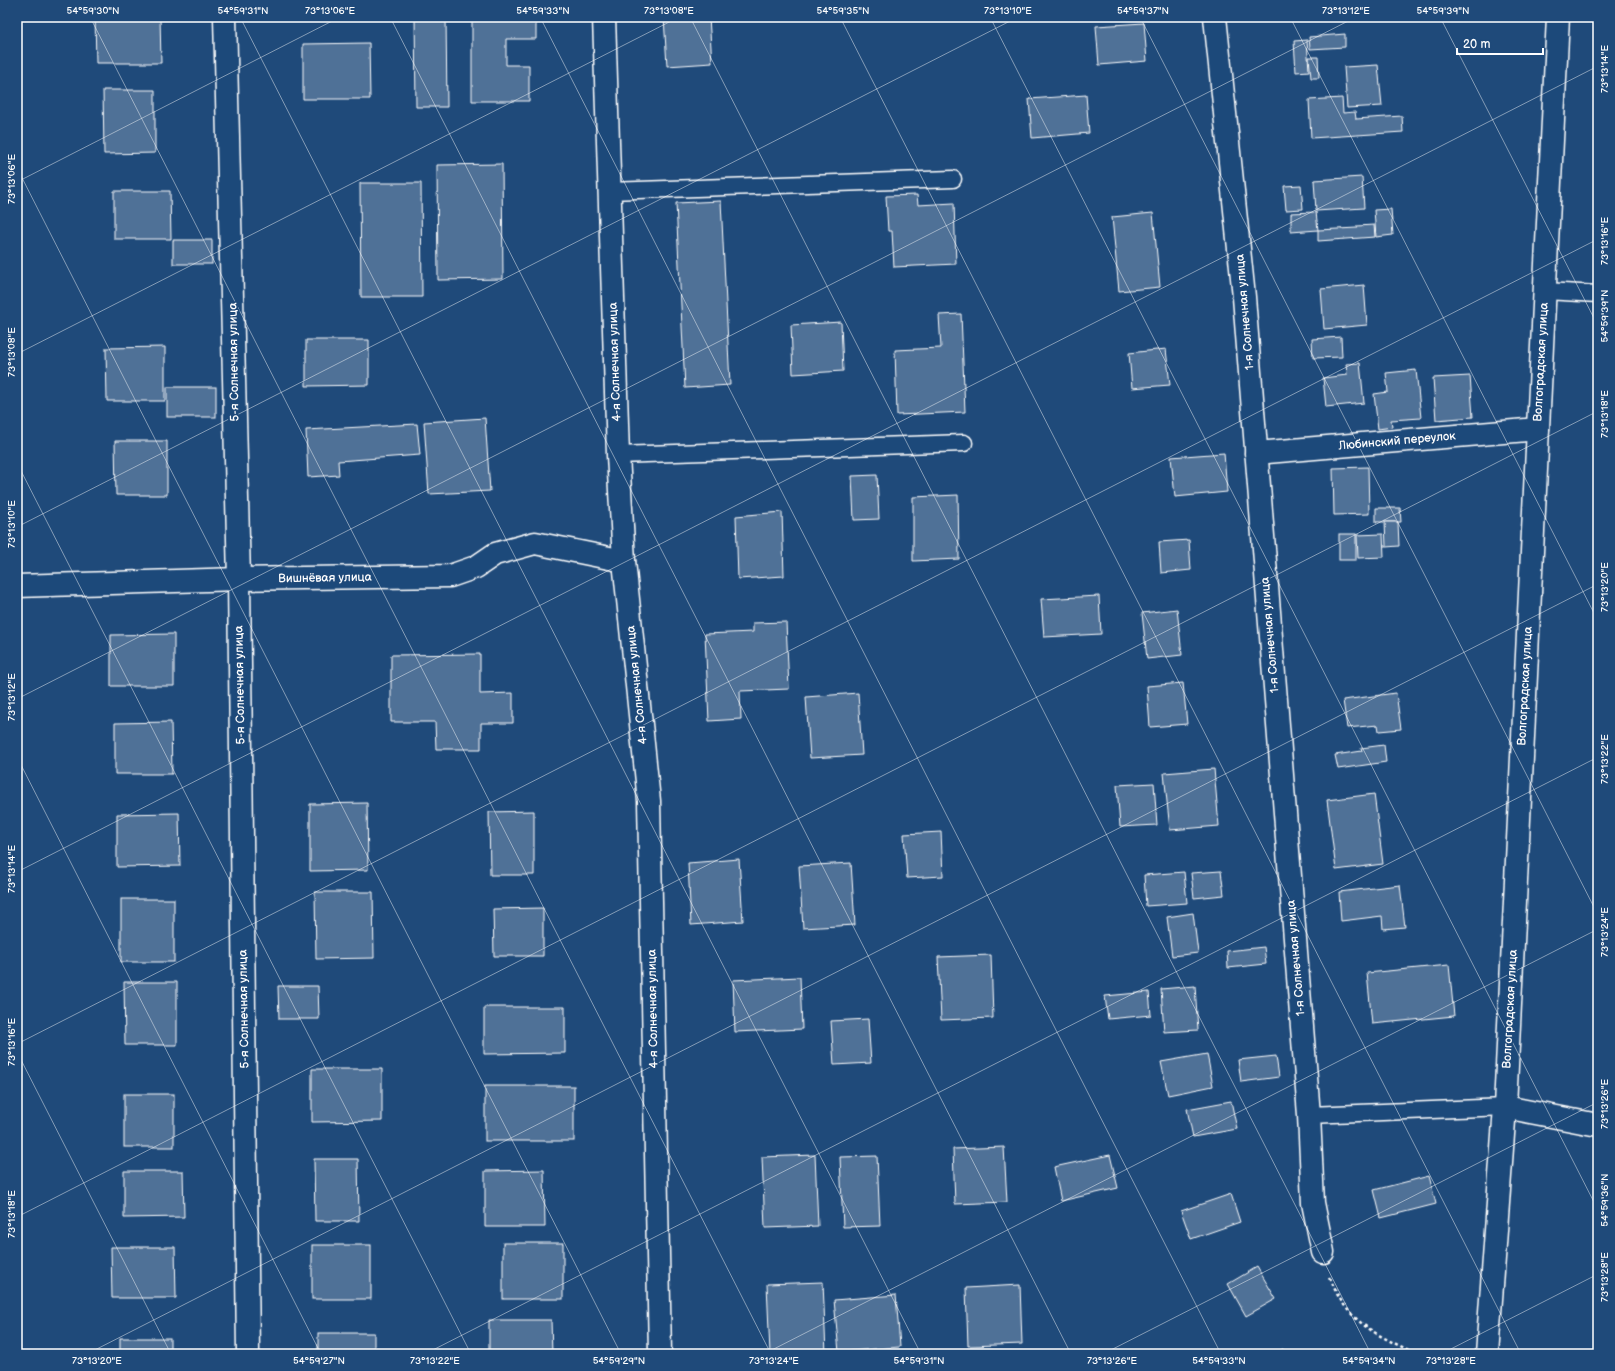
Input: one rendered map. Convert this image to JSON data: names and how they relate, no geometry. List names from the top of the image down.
{
  "streets": {
    "street": [
      "1-я Солнечная улица",
      "5-я Солнечная улица",
      "4-я Солнечная улица",
      "Волгоградская улица",
      "Любинский переулок",
      "Вишнёвая улица"
    ]
  },
  "crossings": [
    ["1-я Солнечная улица", "Любинский переулок"],
    ["5-я Солнечная улица", "Вишнёвая улица"],
    ["4-я Солнечная улица", "Вишнёвая улица"],
    ["Волгоградская улица", "Любинский переулок"]
  ],
  "scale_bar": "20 m",
  "coordinates": [
    "54°59'30\"N",
    "54°59'31\"N",
    "73°13'06\"E",
    "54°59'33\"N",
    "73°13'08\"E",
    "54°59'35\"N",
    "73°13'10\"E",
    "54°59'37\"N",
    "73°13'12\"E",
    "54°59'39\"N",
    "73°13'14\"E",
    "73°13'16\"E",
    "73°13'18\"E",
    "73°13'20\"E",
    "73°13'22\"E",
    "73°13'24\"E",
    "73°13'26\"E",
    "54°59'36\"N",
    "73°13'28\"E",
    "54°59'27\"N",
    "54°59'29\"N",
    "54°59'34\"N"
  ]
}
